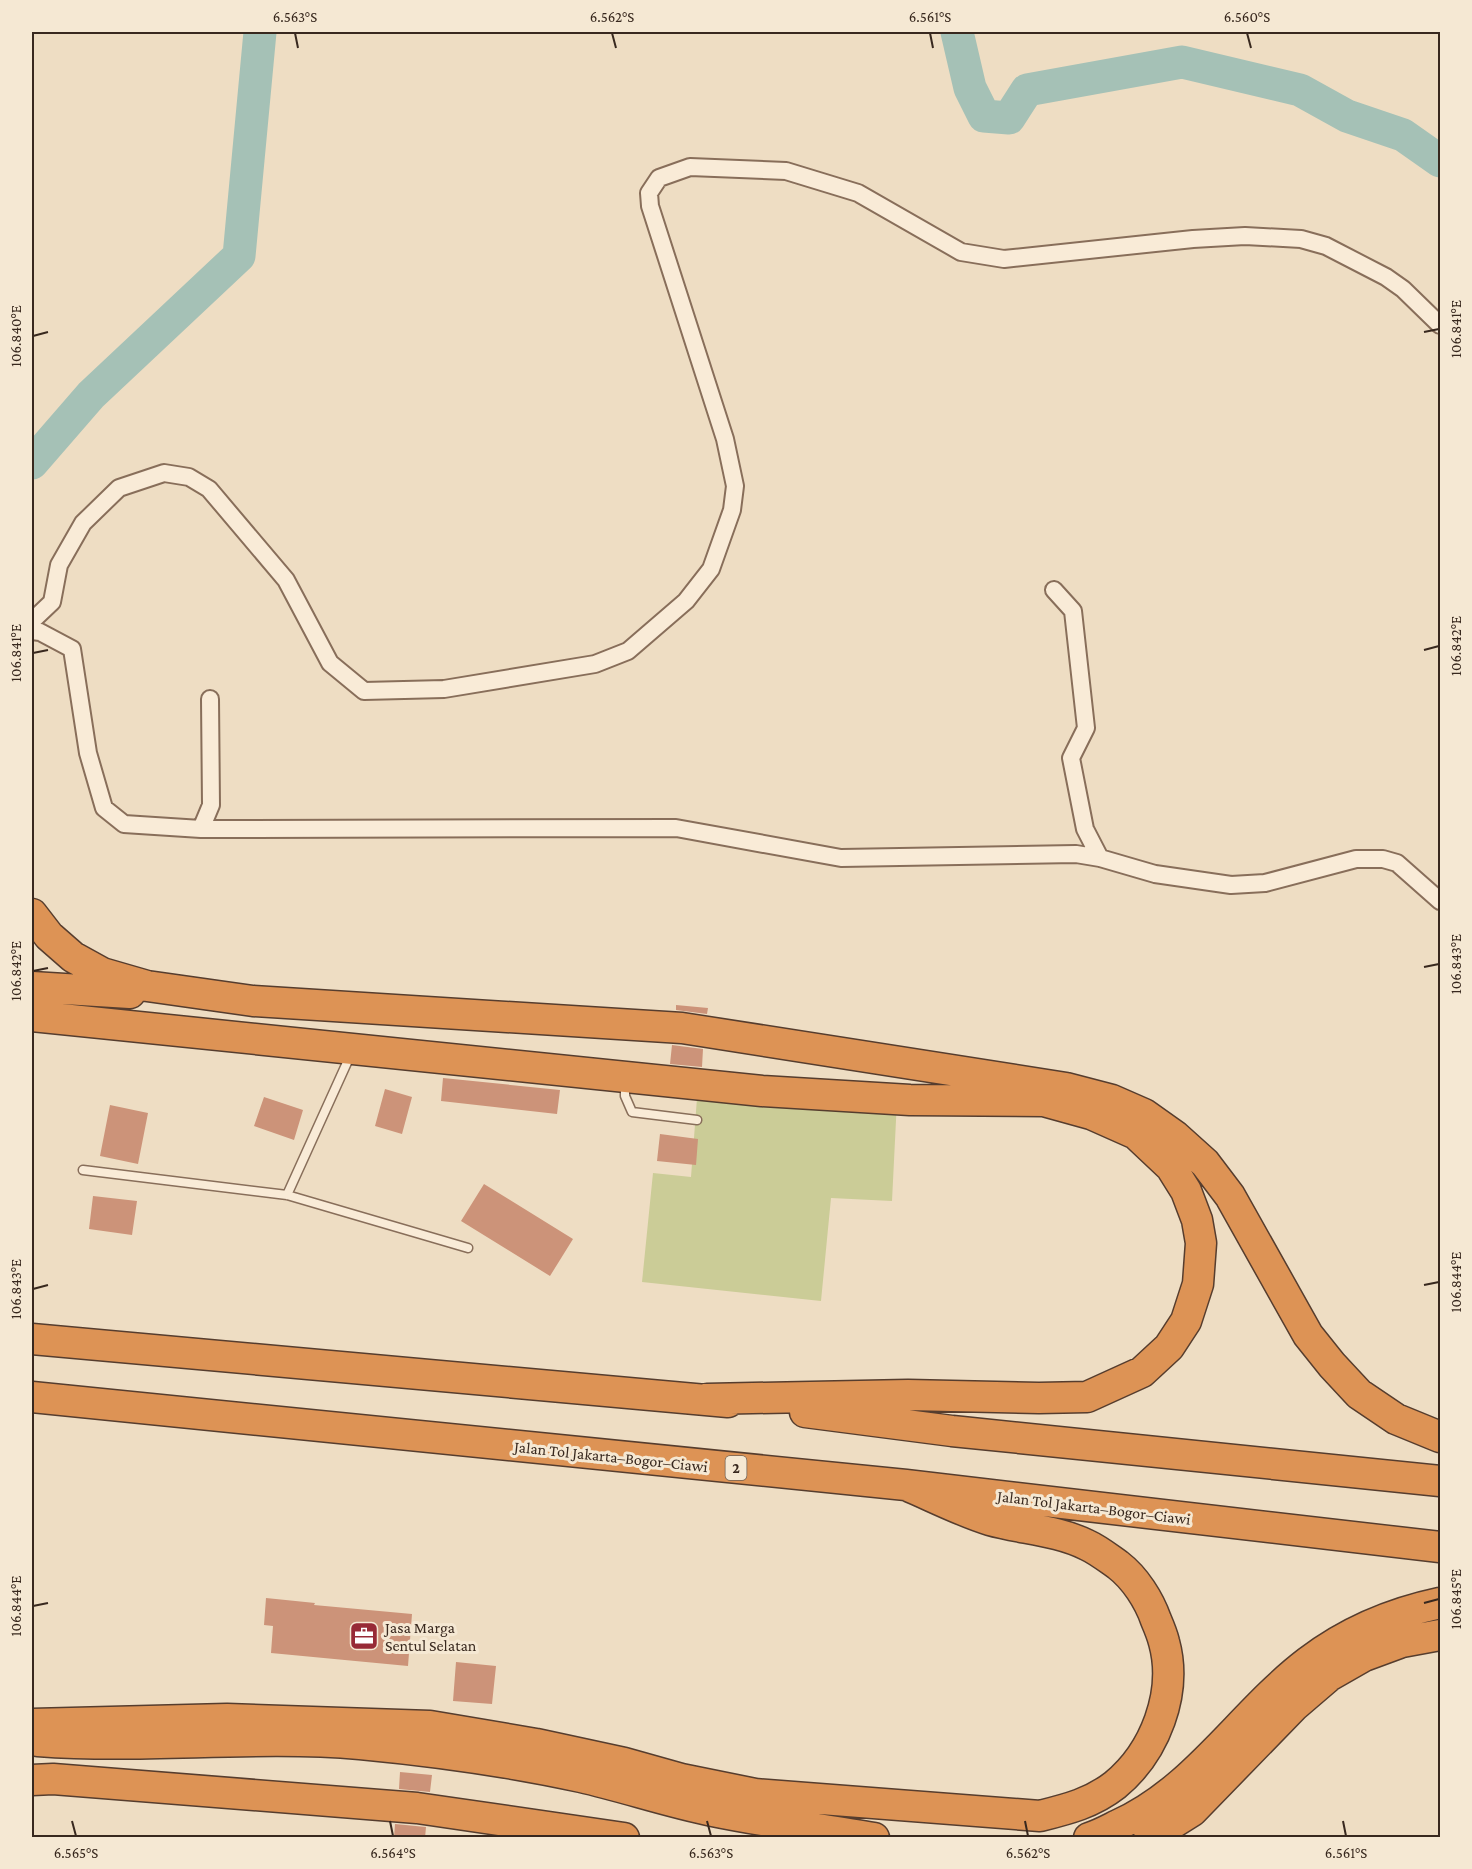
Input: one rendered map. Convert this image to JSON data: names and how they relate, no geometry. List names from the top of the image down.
{
  "streets": {
    "highway": ["Jalan Tol Jakarta–Bogor–Ciawi", "2"]
  },
  "places": {
    "office": ["Jasa Marga Sentul Selatan"]
  },
  "coordinates": [
    "6.563°S",
    "6.562°S",
    "6.561°S",
    "6.560°S",
    "106.841°E",
    "106.840°E",
    "106.842°E",
    "106.843°E",
    "106.844°E",
    "106.845°E",
    "6.565°S",
    "6.564°S"
  ]
}
